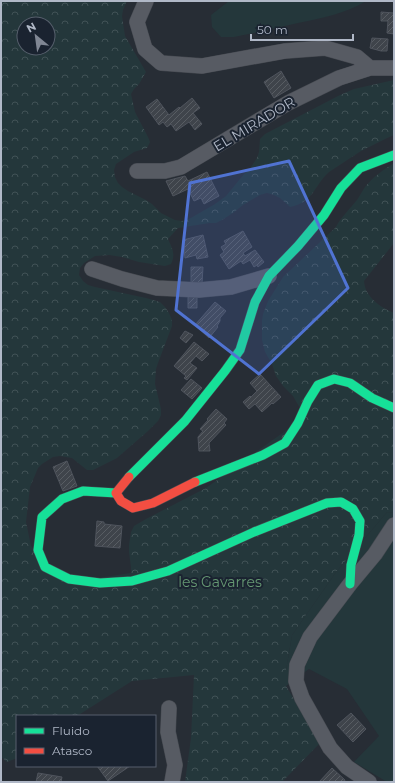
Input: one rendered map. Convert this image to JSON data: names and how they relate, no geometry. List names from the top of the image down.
{
  "streets": {
    "street": ["EL MIRADOR"]
  },
  "parks": ["les Gavarres"],
  "legend": ["Fluido", "Atasco"],
  "scale_bar": "50 m",
  "north": "top left"
}
